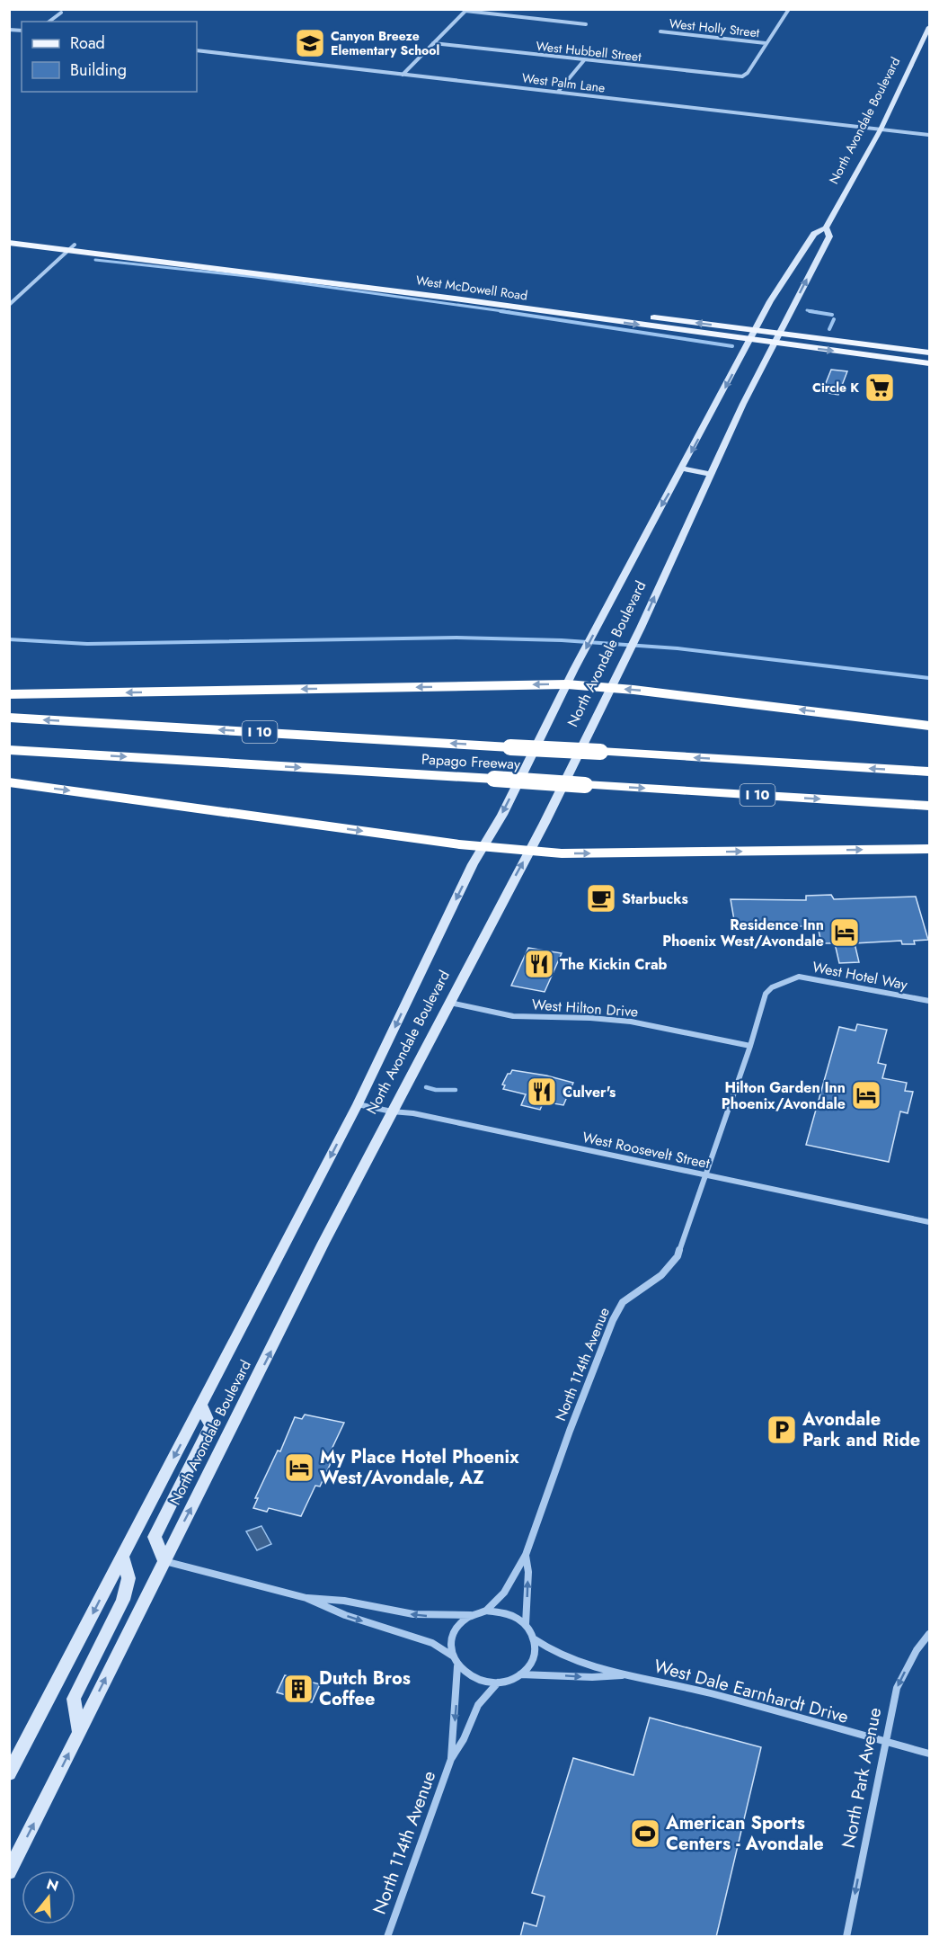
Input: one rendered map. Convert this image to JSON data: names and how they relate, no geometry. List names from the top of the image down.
{
  "streets": {
    "highway": ["I 10", "Papago Freeway"],
    "main road": ["North Avondale Boulevard", "West McDowell Road"],
    "street": [
      "West Holly Street",
      "West Hubbell Street",
      "West Palm Lane",
      "West Hotel Way",
      "West Hilton Drive",
      "West Roosevelt Street",
      "North 114th Avenue",
      "West Dale Earnhardt Drive",
      "North Park Avenue"
    ]
  },
  "crossings": [
    ["West Holly Street", "West Hubbell Street"],
    ["West Palm Lane", "North Avondale Boulevard"],
    ["North Avondale Boulevard", "West McDowell Road"],
    ["North Avondale Boulevard", "West Hilton Drive"],
    ["North Avondale Boulevard", "West Roosevelt Street"],
    ["West Hotel Way", "North 114th Avenue"],
    ["West Hilton Drive", "North 114th Avenue"],
    ["West Roosevelt Street", "North 114th Avenue"],
    ["North 114th Avenue", "West Dale Earnhardt Drive"],
    ["West Dale Earnhardt Drive", "North Park Avenue"]
  ],
  "one_way": ["North Park Avenue"],
  "places": {
    "school or university": ["Canyon Breeze Elementary School"],
    "supermarket": ["Circle K"],
    "cafe": ["Starbucks"],
    "hotel": ["Residence Inn Phoenix West/Avondale", "Hilton Garden Inn Phoenix/Avondale", "My Place Hotel Phoenix West/Avondale, AZ"],
    "restaurant": ["The Kickin Crab", "Culver's"],
    "parking": ["Avondale Park and Ride"],
    "building": ["Dutch Bros Coffee"],
    "sports": ["American Sports Centers - Avondale"]
  },
  "legend": ["Road", "Building"],
  "north": "top"
}
